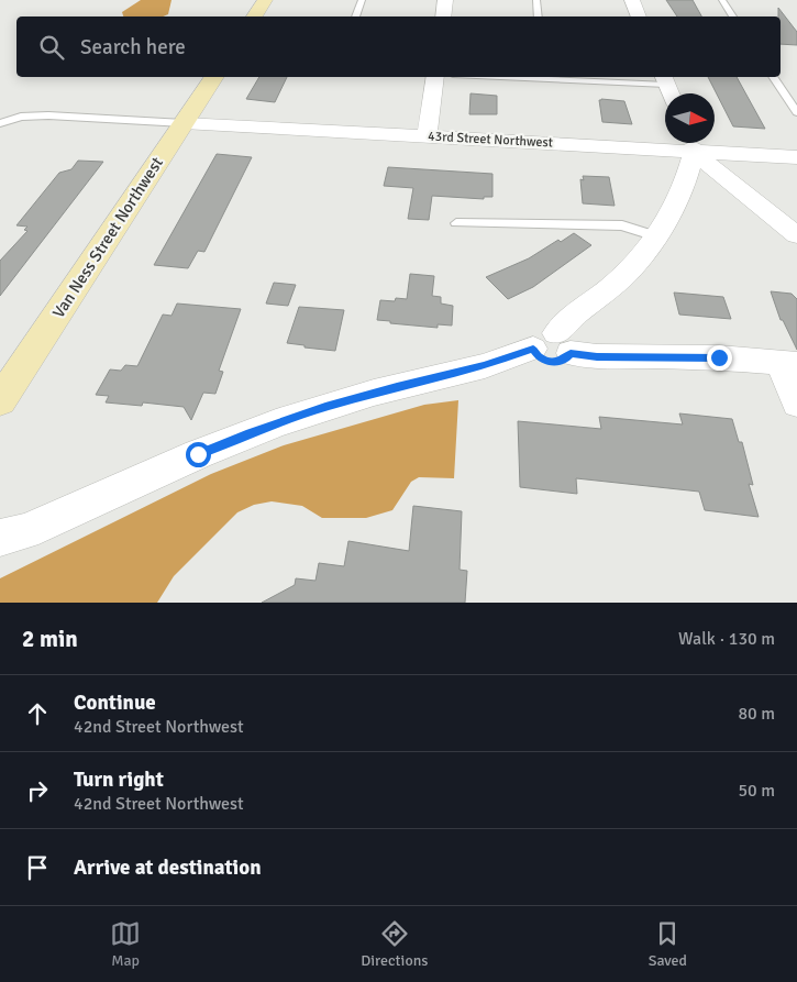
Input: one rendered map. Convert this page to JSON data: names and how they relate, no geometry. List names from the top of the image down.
{
  "streets": {
    "street": ["43rd Street Northwest", "Van Ness Street Northwest"]
  },
  "crossings": [
    ["43rd Street Northwest", "Van Ness Street Northwest"]
  ],
  "north": "right",
  "page": {
    "search": "Search here",
    "heading": ["2 min", "Walk · 130 m"],
    "list": [
      ["Continue", "42nd Street Northwest", "80 m"],
      ["Turn right", "42nd Street Northwest", "50 m"],
      "Arrive at destination"
    ],
    "nav": ["Map", "Directions", "Saved"]
  }
}
